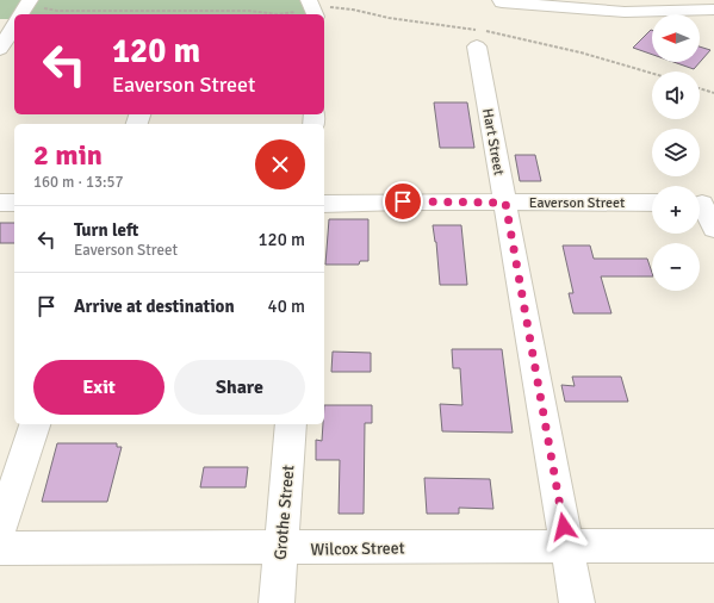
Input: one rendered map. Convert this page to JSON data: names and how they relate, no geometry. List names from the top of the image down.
{
  "streets": {
    "street": [
      "Hart Street",
      "Eaverson Street",
      "Grothe Street",
      "Wilcox Street"
    ]
  },
  "crossings": [
    ["Hart Street", "Eaverson Street"],
    ["Hart Street", "Wilcox Street"],
    ["Grothe Street", "Wilcox Street"]
  ],
  "north": "left",
  "page": {
    "map_buttons": ["+", "−"],
    "turn": ["120 m", "Eaverson Street"],
    "heading": ["2 min", "160 m · 13:57"],
    "list": [
      {
        "name": "Turn left",
        "note": "Eaverson Street",
        "value": "120 m"
      },
      {
        "name": "Arrive at destination",
        "value": "40 m"
      }
    ],
    "buttons": ["Exit", "Share"]
  }
}
